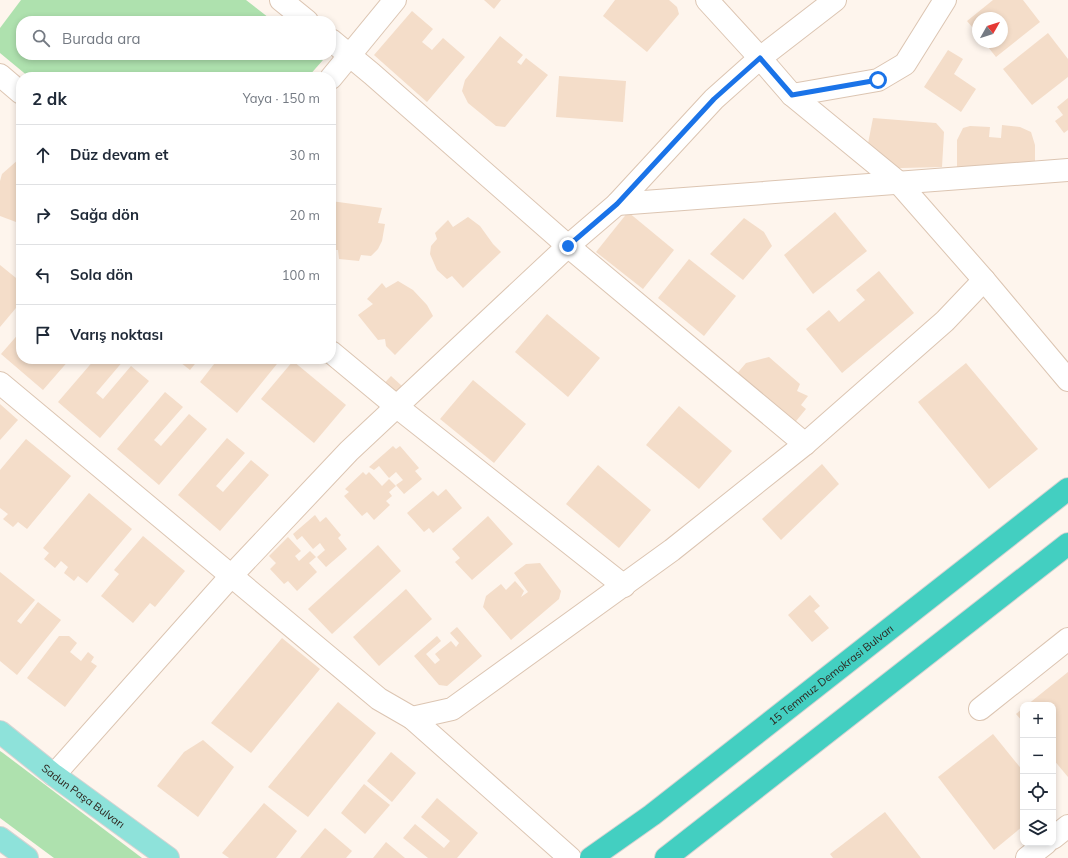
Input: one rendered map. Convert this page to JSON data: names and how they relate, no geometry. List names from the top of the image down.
{
  "streets": {
    "highway": ["15 Temmuz Demokrasi Bulvarı"],
    "main road": ["Sadun Paşa Bulvarı"]
  },
  "north": "top right",
  "page": {
    "search": "Burada ara",
    "heading": ["2 dk", "Yaya · 150 m"],
    "list": [
      ["Düz devam et", "30 m"],
      ["Sağa dön", "20 m"],
      ["Sola dön", "100 m"],
      "Varış noktası"
    ],
    "map_buttons": ["+", "−"]
  }
}
